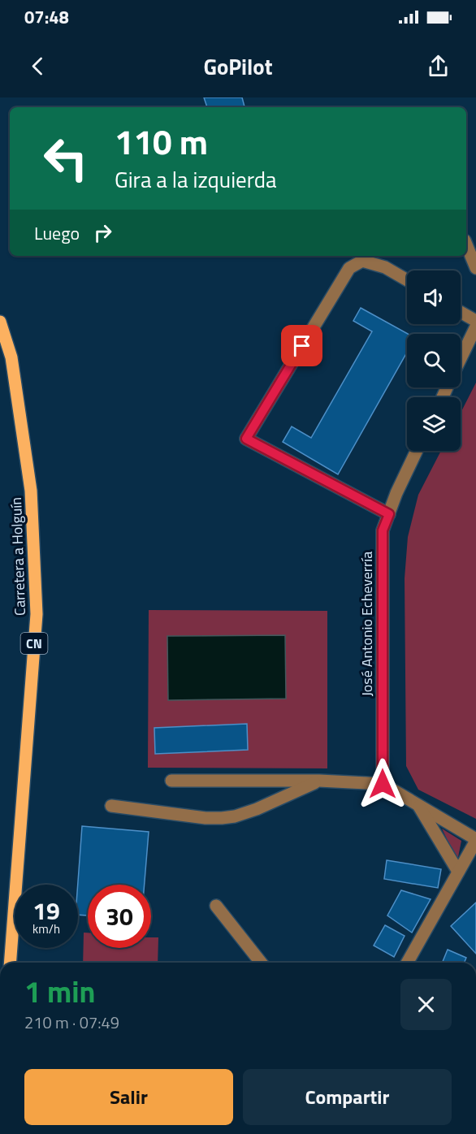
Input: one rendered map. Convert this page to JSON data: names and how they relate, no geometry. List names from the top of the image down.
{
  "streets": {
    "main road": ["Carretera a Holguín", "CN"],
    "street": ["José Antonio Echeverría"]
  },
  "page": {
    "status": "07:48",
    "header": "GoPilot",
    "turn": ["110 m", "Gira a la izquierda"],
    "then": "Luego",
    "speed": "19 km/h",
    "limit": "30",
    "heading": ["1 min", "210 m · 07:49"],
    "buttons": ["Salir", "Compartir"]
  }
}
